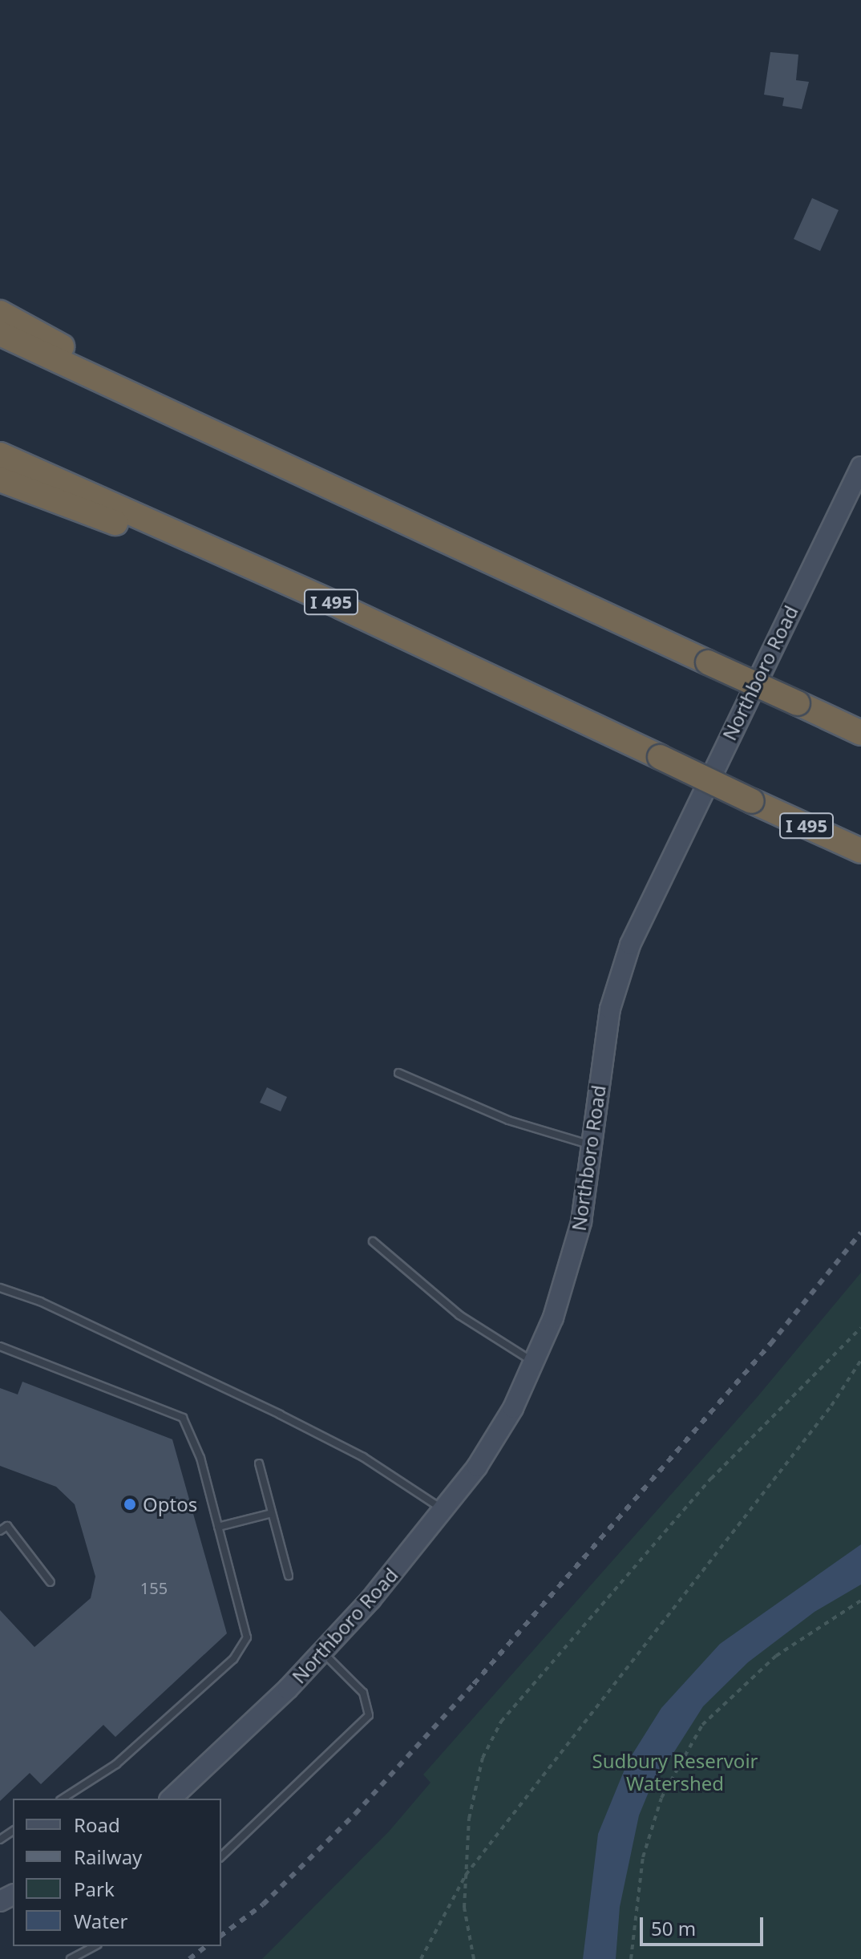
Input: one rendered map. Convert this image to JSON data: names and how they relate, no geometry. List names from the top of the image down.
{
  "streets": {
    "highway": ["I 495"],
    "main road": ["Northboro Road"]
  },
  "parks": ["Sudbury Reservoir Watershed"],
  "places": ["Optos"],
  "house_numbers": ["155"],
  "legend": [
    "Road",
    "Railway",
    "Park",
    "Water"
  ],
  "scale_bar": "50 m"
}
